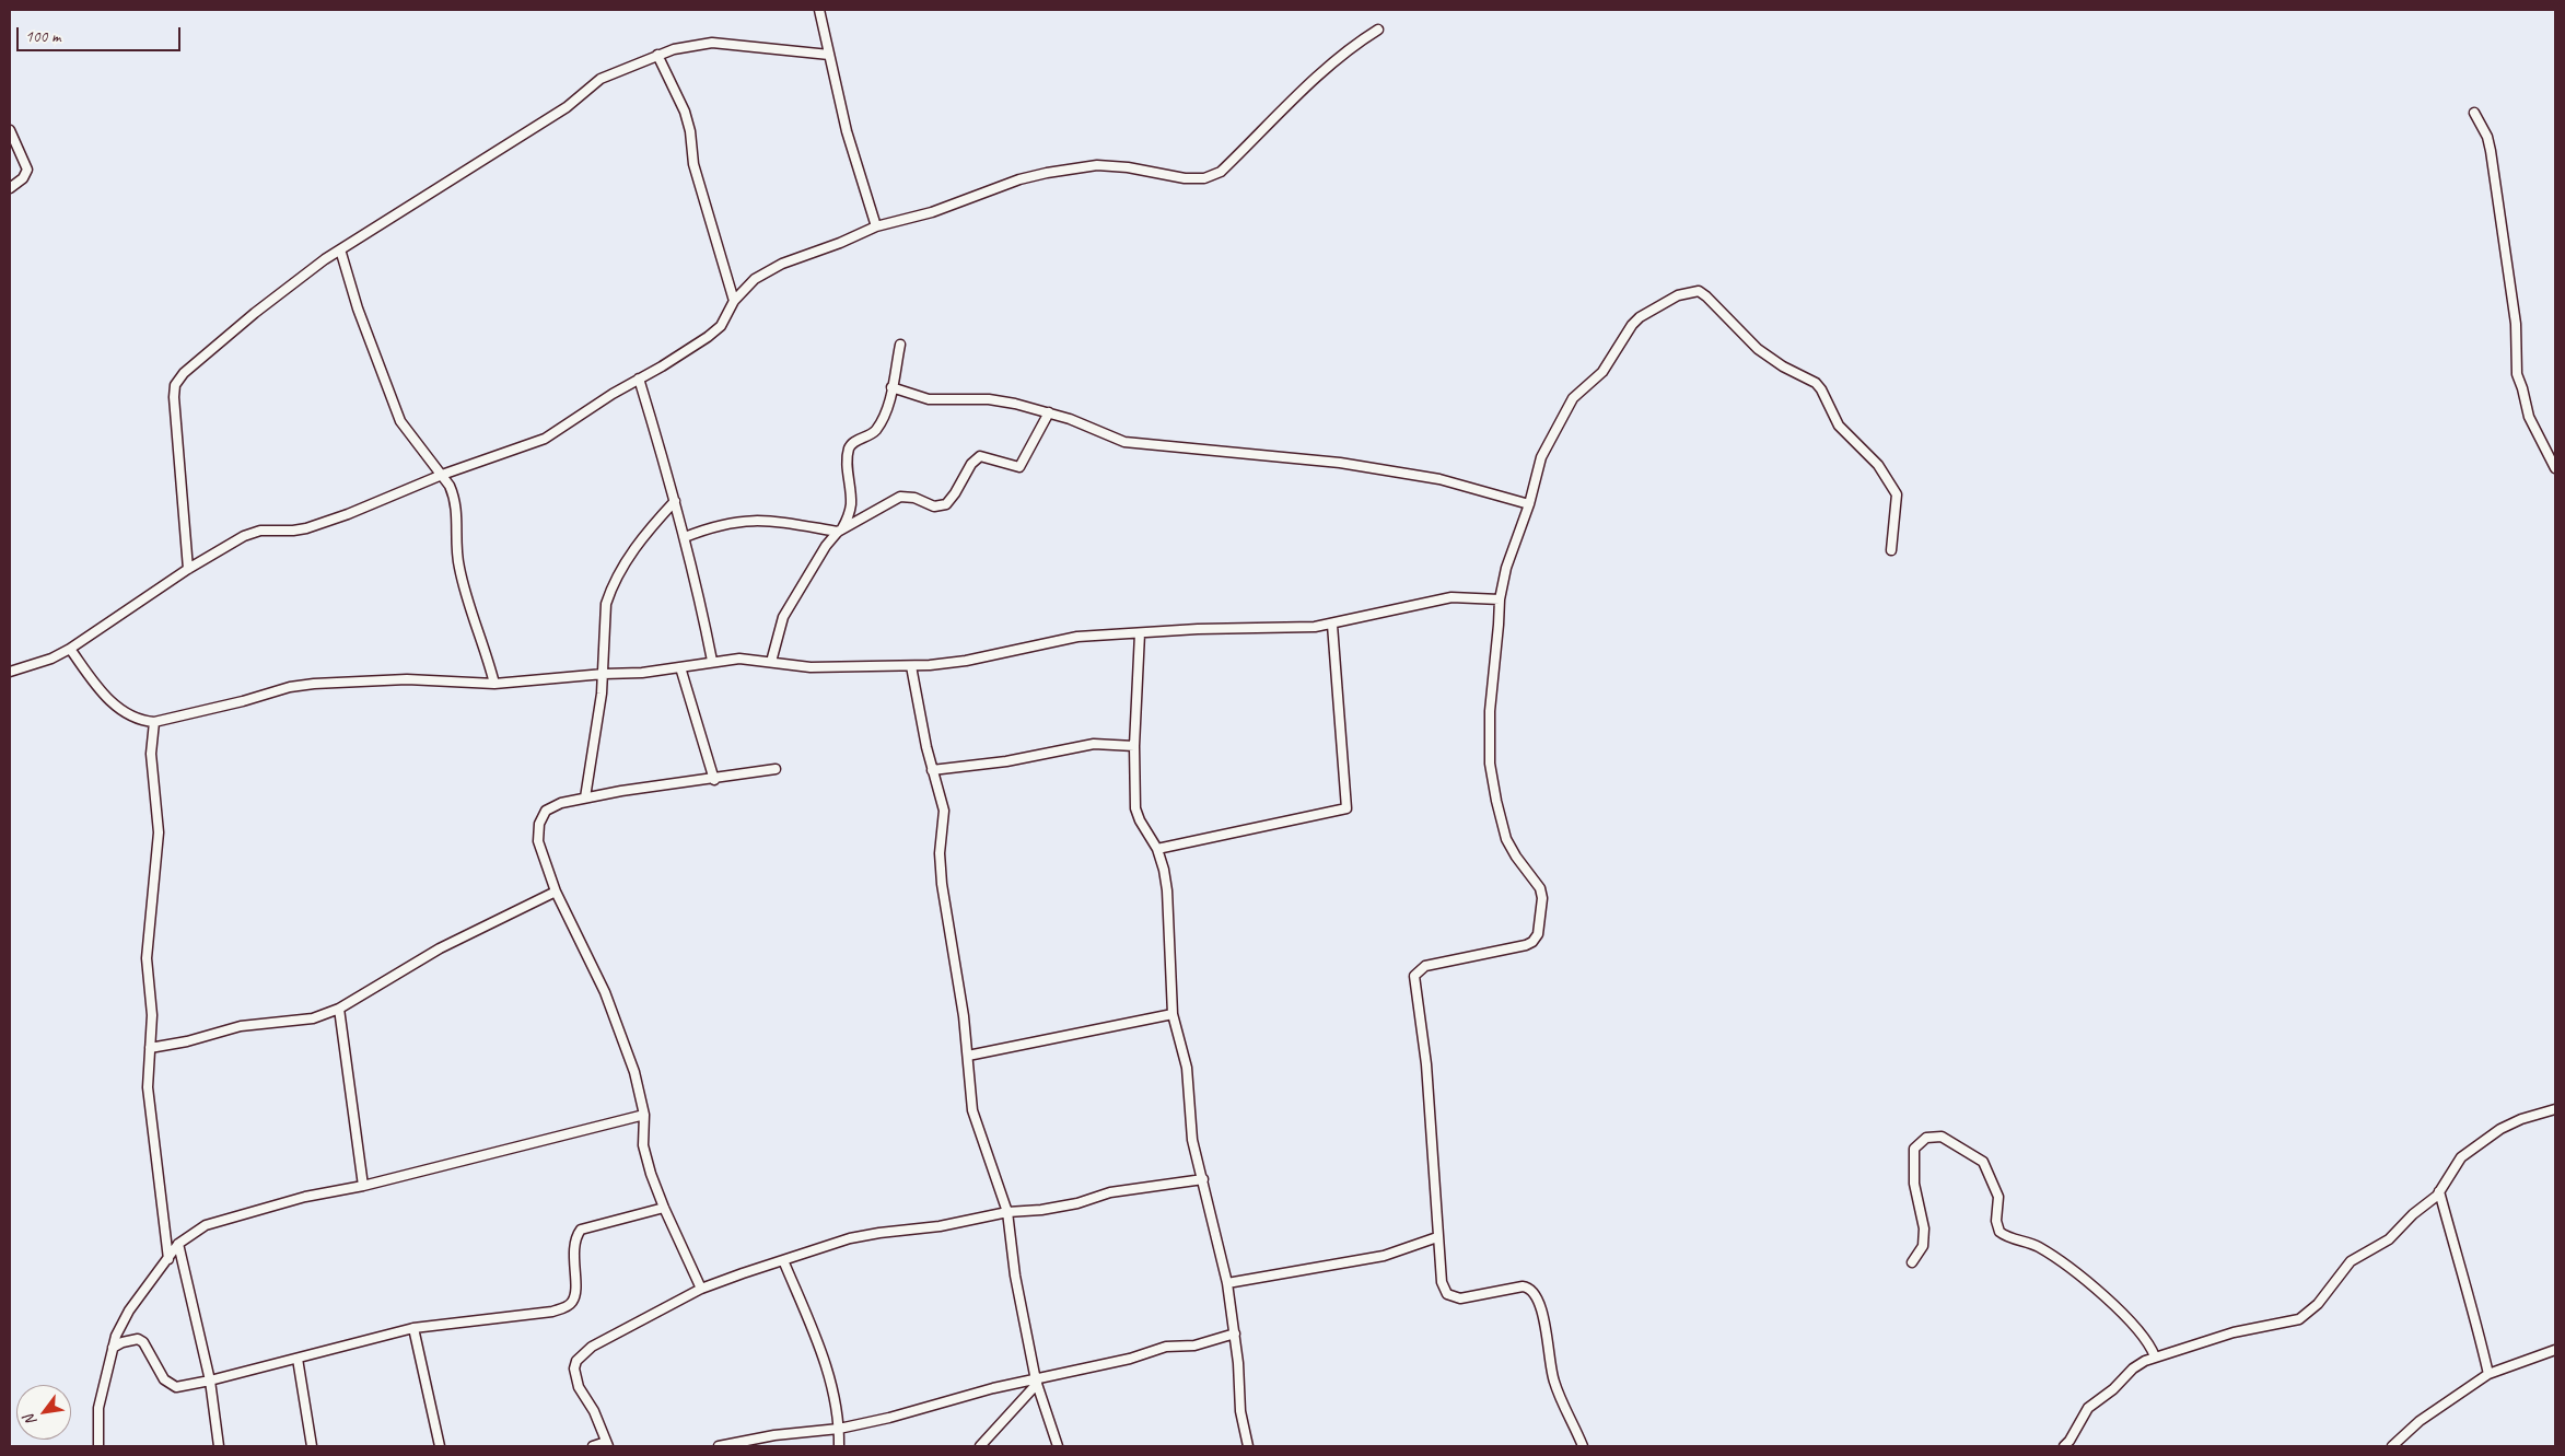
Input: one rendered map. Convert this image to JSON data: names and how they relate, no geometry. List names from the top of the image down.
{
  "scale_bar": "100 m",
  "north": "bottom left"
}
